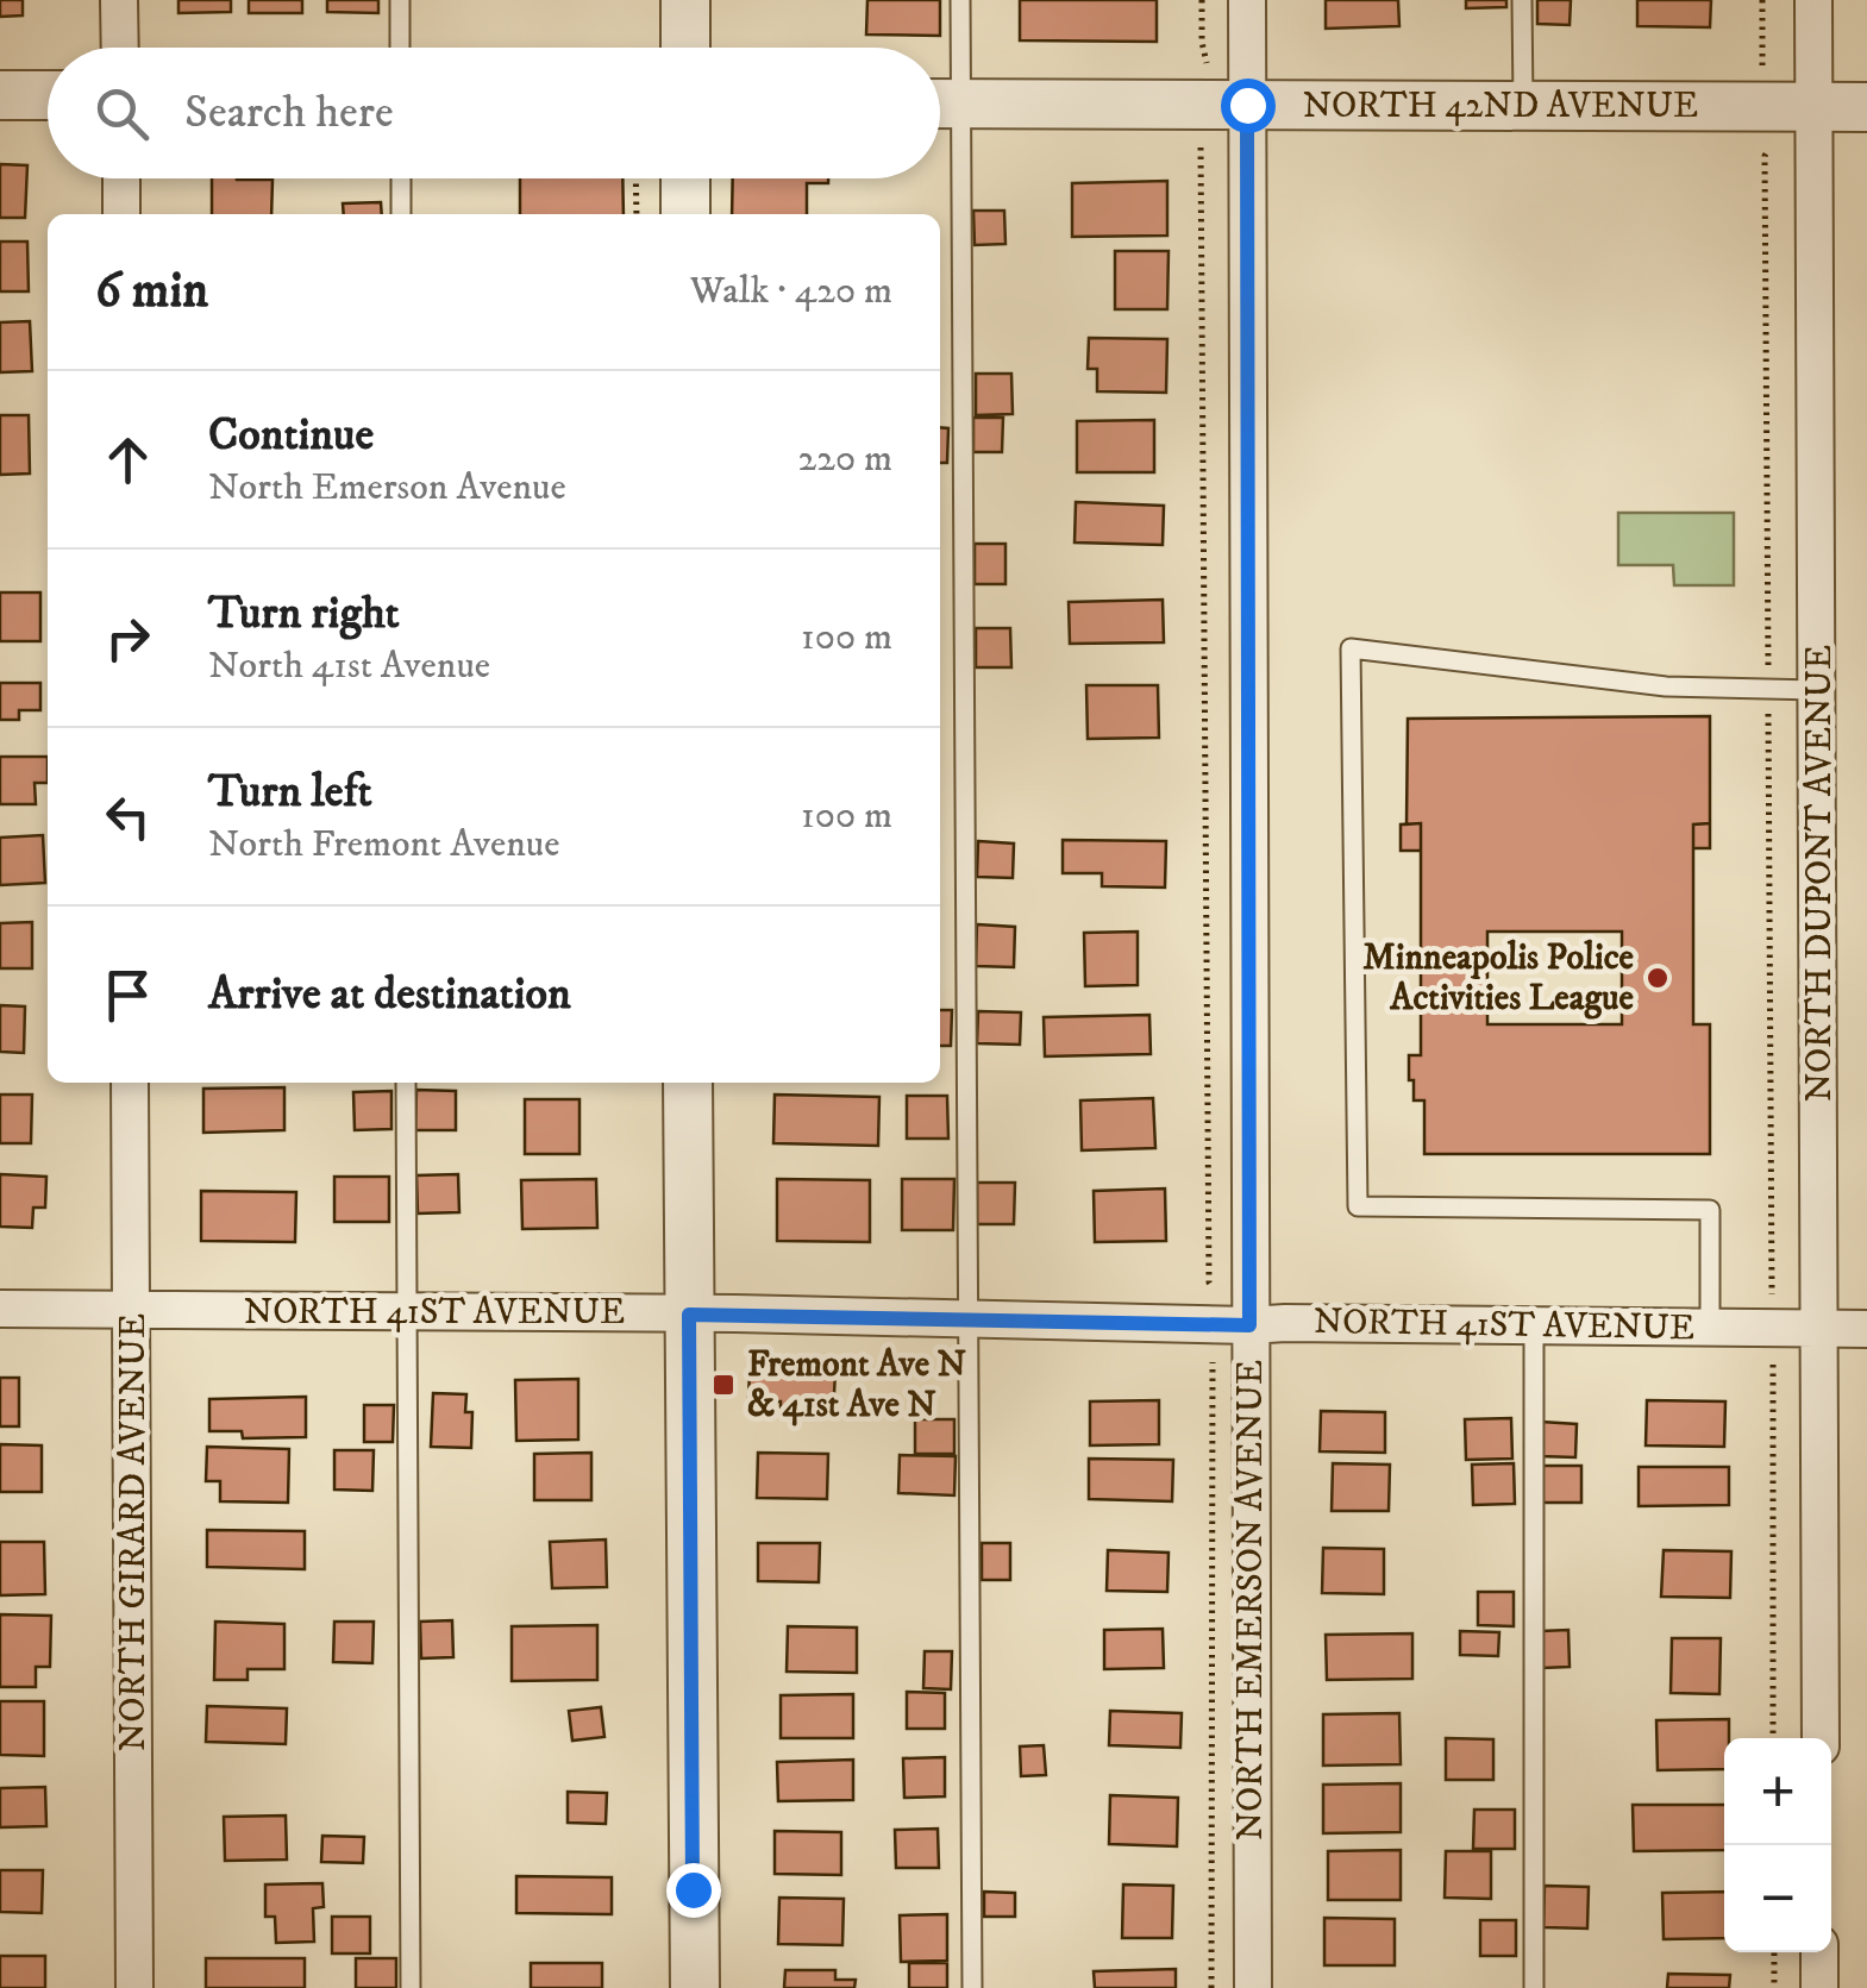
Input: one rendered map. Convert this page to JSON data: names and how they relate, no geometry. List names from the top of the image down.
{
  "streets": {
    "street": [
      "NORTH 42ND AVENUE",
      "NORTH DUPONT AVENUE",
      "NORTH 41ST AVENUE",
      "NORTH GIRARD AVENUE",
      "NORTH EMERSON AVENUE"
    ]
  },
  "crossings": [
    ["NORTH 42ND AVENUE", "NORTH DUPONT AVENUE"],
    ["NORTH 42ND AVENUE", "NORTH EMERSON AVENUE"],
    ["NORTH DUPONT AVENUE", "NORTH 41ST AVENUE"],
    ["NORTH 41ST AVENUE", "NORTH GIRARD AVENUE"],
    ["NORTH 41ST AVENUE", "NORTH EMERSON AVENUE"]
  ],
  "places": {
    "other": ["Minneapolis Police Activities League"],
    "transit": ["Fremont Ave N & 41st Ave N"]
  },
  "page": {
    "search": "Search here",
    "heading": ["6 min", "Walk · 420 m"],
    "list": [
      ["Continue", "North Emerson Avenue", "220 m"],
      ["Turn right", "North 41st Avenue", "100 m"],
      ["Turn left", "North Fremont Avenue", "100 m"],
      "Arrive at destination"
    ],
    "map_buttons": ["+", "−"]
  }
}
